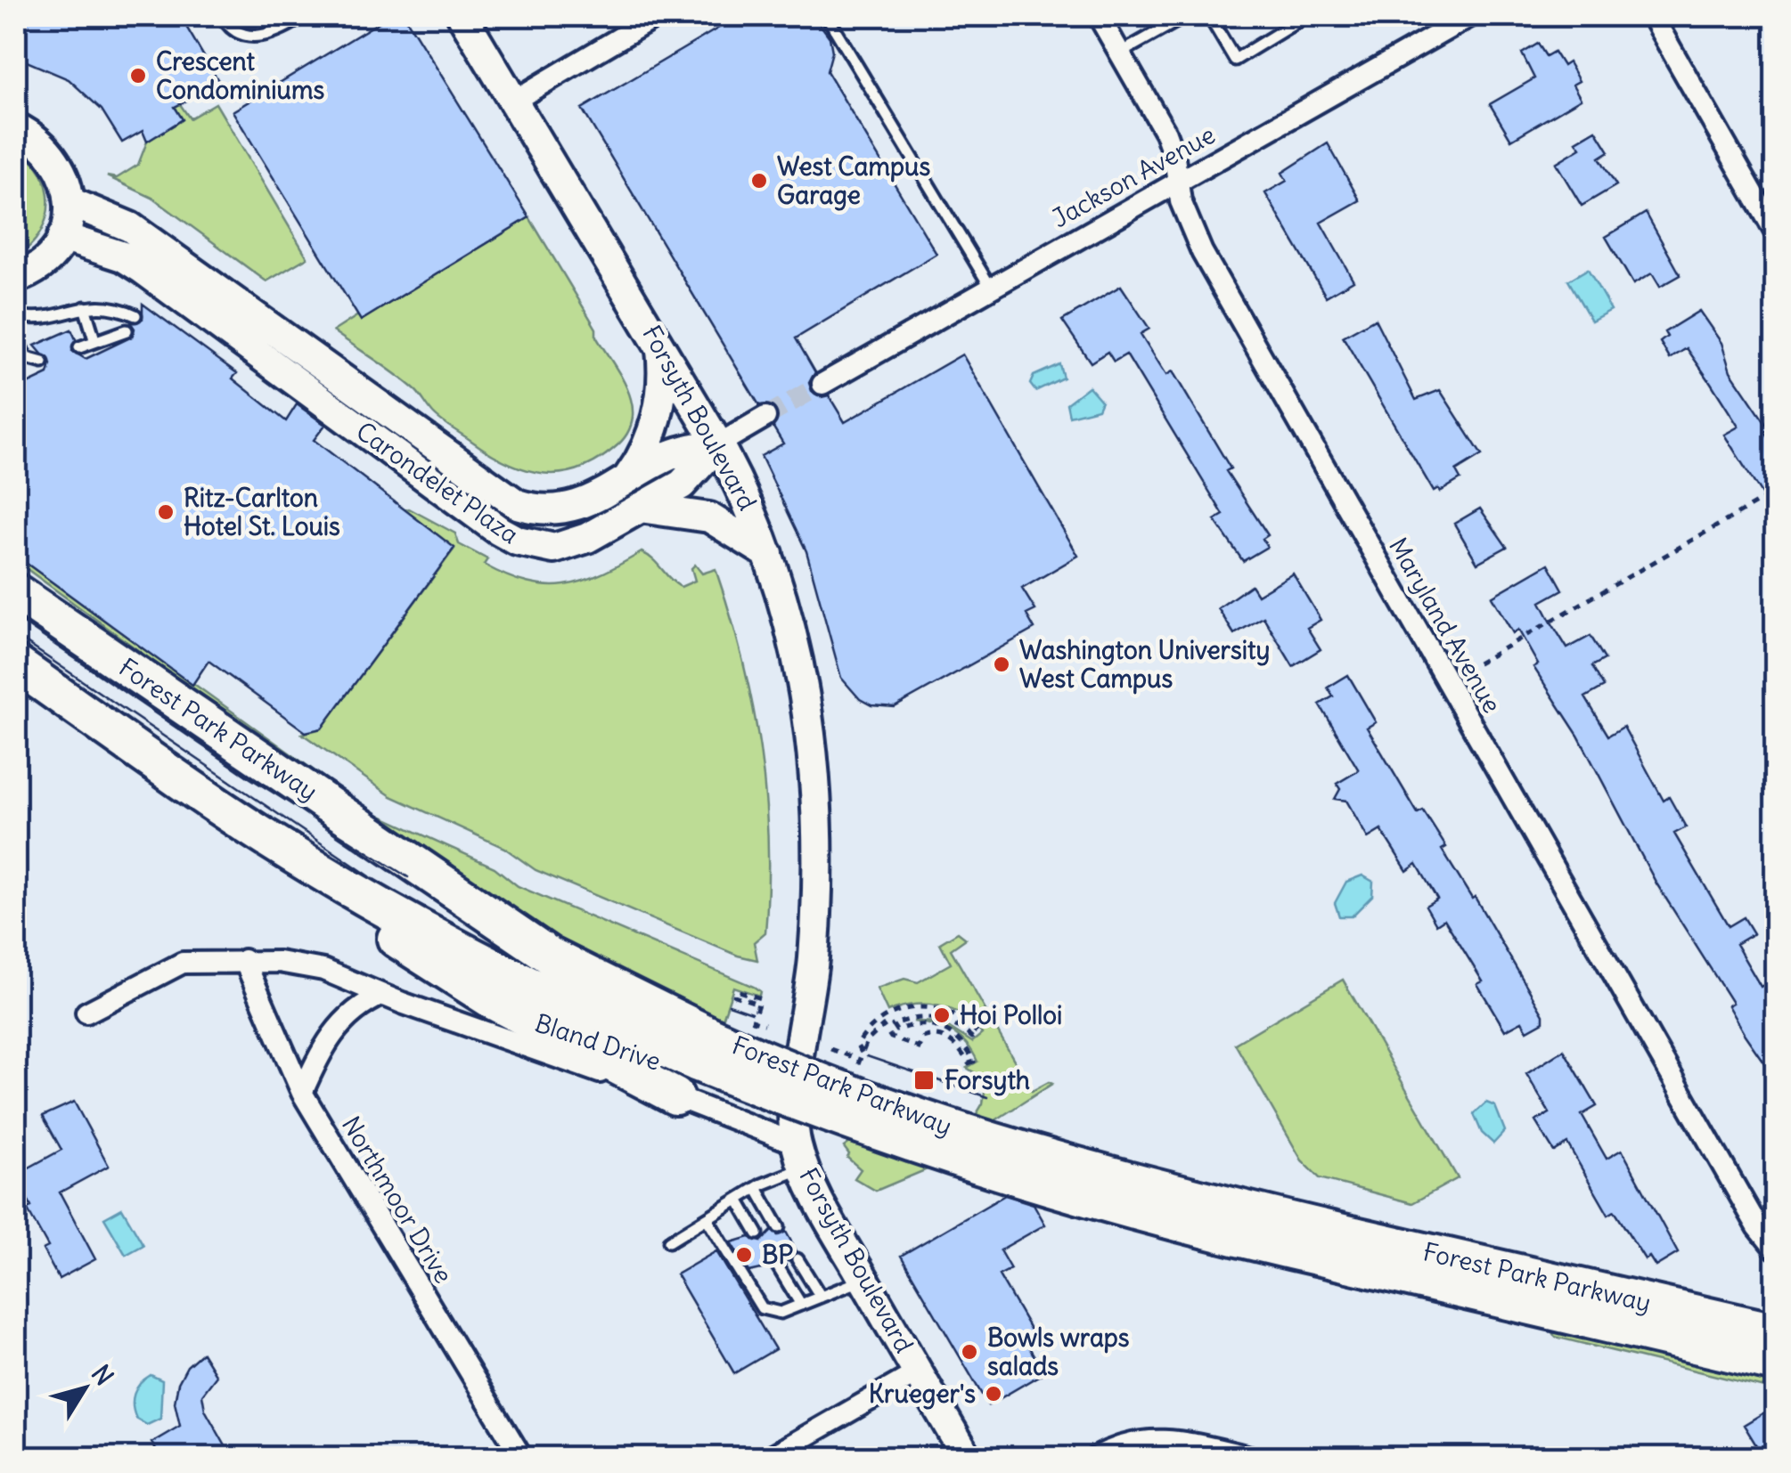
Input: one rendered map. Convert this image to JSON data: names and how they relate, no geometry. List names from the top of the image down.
{
  "streets": {
    "highway": ["Forest Park Parkway"],
    "main road": ["Forsyth Boulevard", "Carondelet Plaza"],
    "street": [
      "Jackson Avenue",
      "Maryland Avenue",
      "Bland Drive",
      "Northmoor Drive"
    ]
  },
  "crossings": [
    ["Jackson Avenue", "Maryland Avenue"],
    ["Forsyth Boulevard", "Carondelet Plaza"],
    ["Forsyth Boulevard", "Bland Drive"],
    ["Bland Drive", "Northmoor Drive"]
  ],
  "places": {
    "other": [
      "Crescent Condominiums",
      "West Campus Garage",
      "Ritz-Carlton Hotel St. Louis",
      "Washington University West Campus",
      "Hoi Polloi",
      "BP",
      "Bowls wraps salads",
      "Krueger's"
    ],
    "transit": ["Forsyth"]
  },
  "north": "top right"
}
